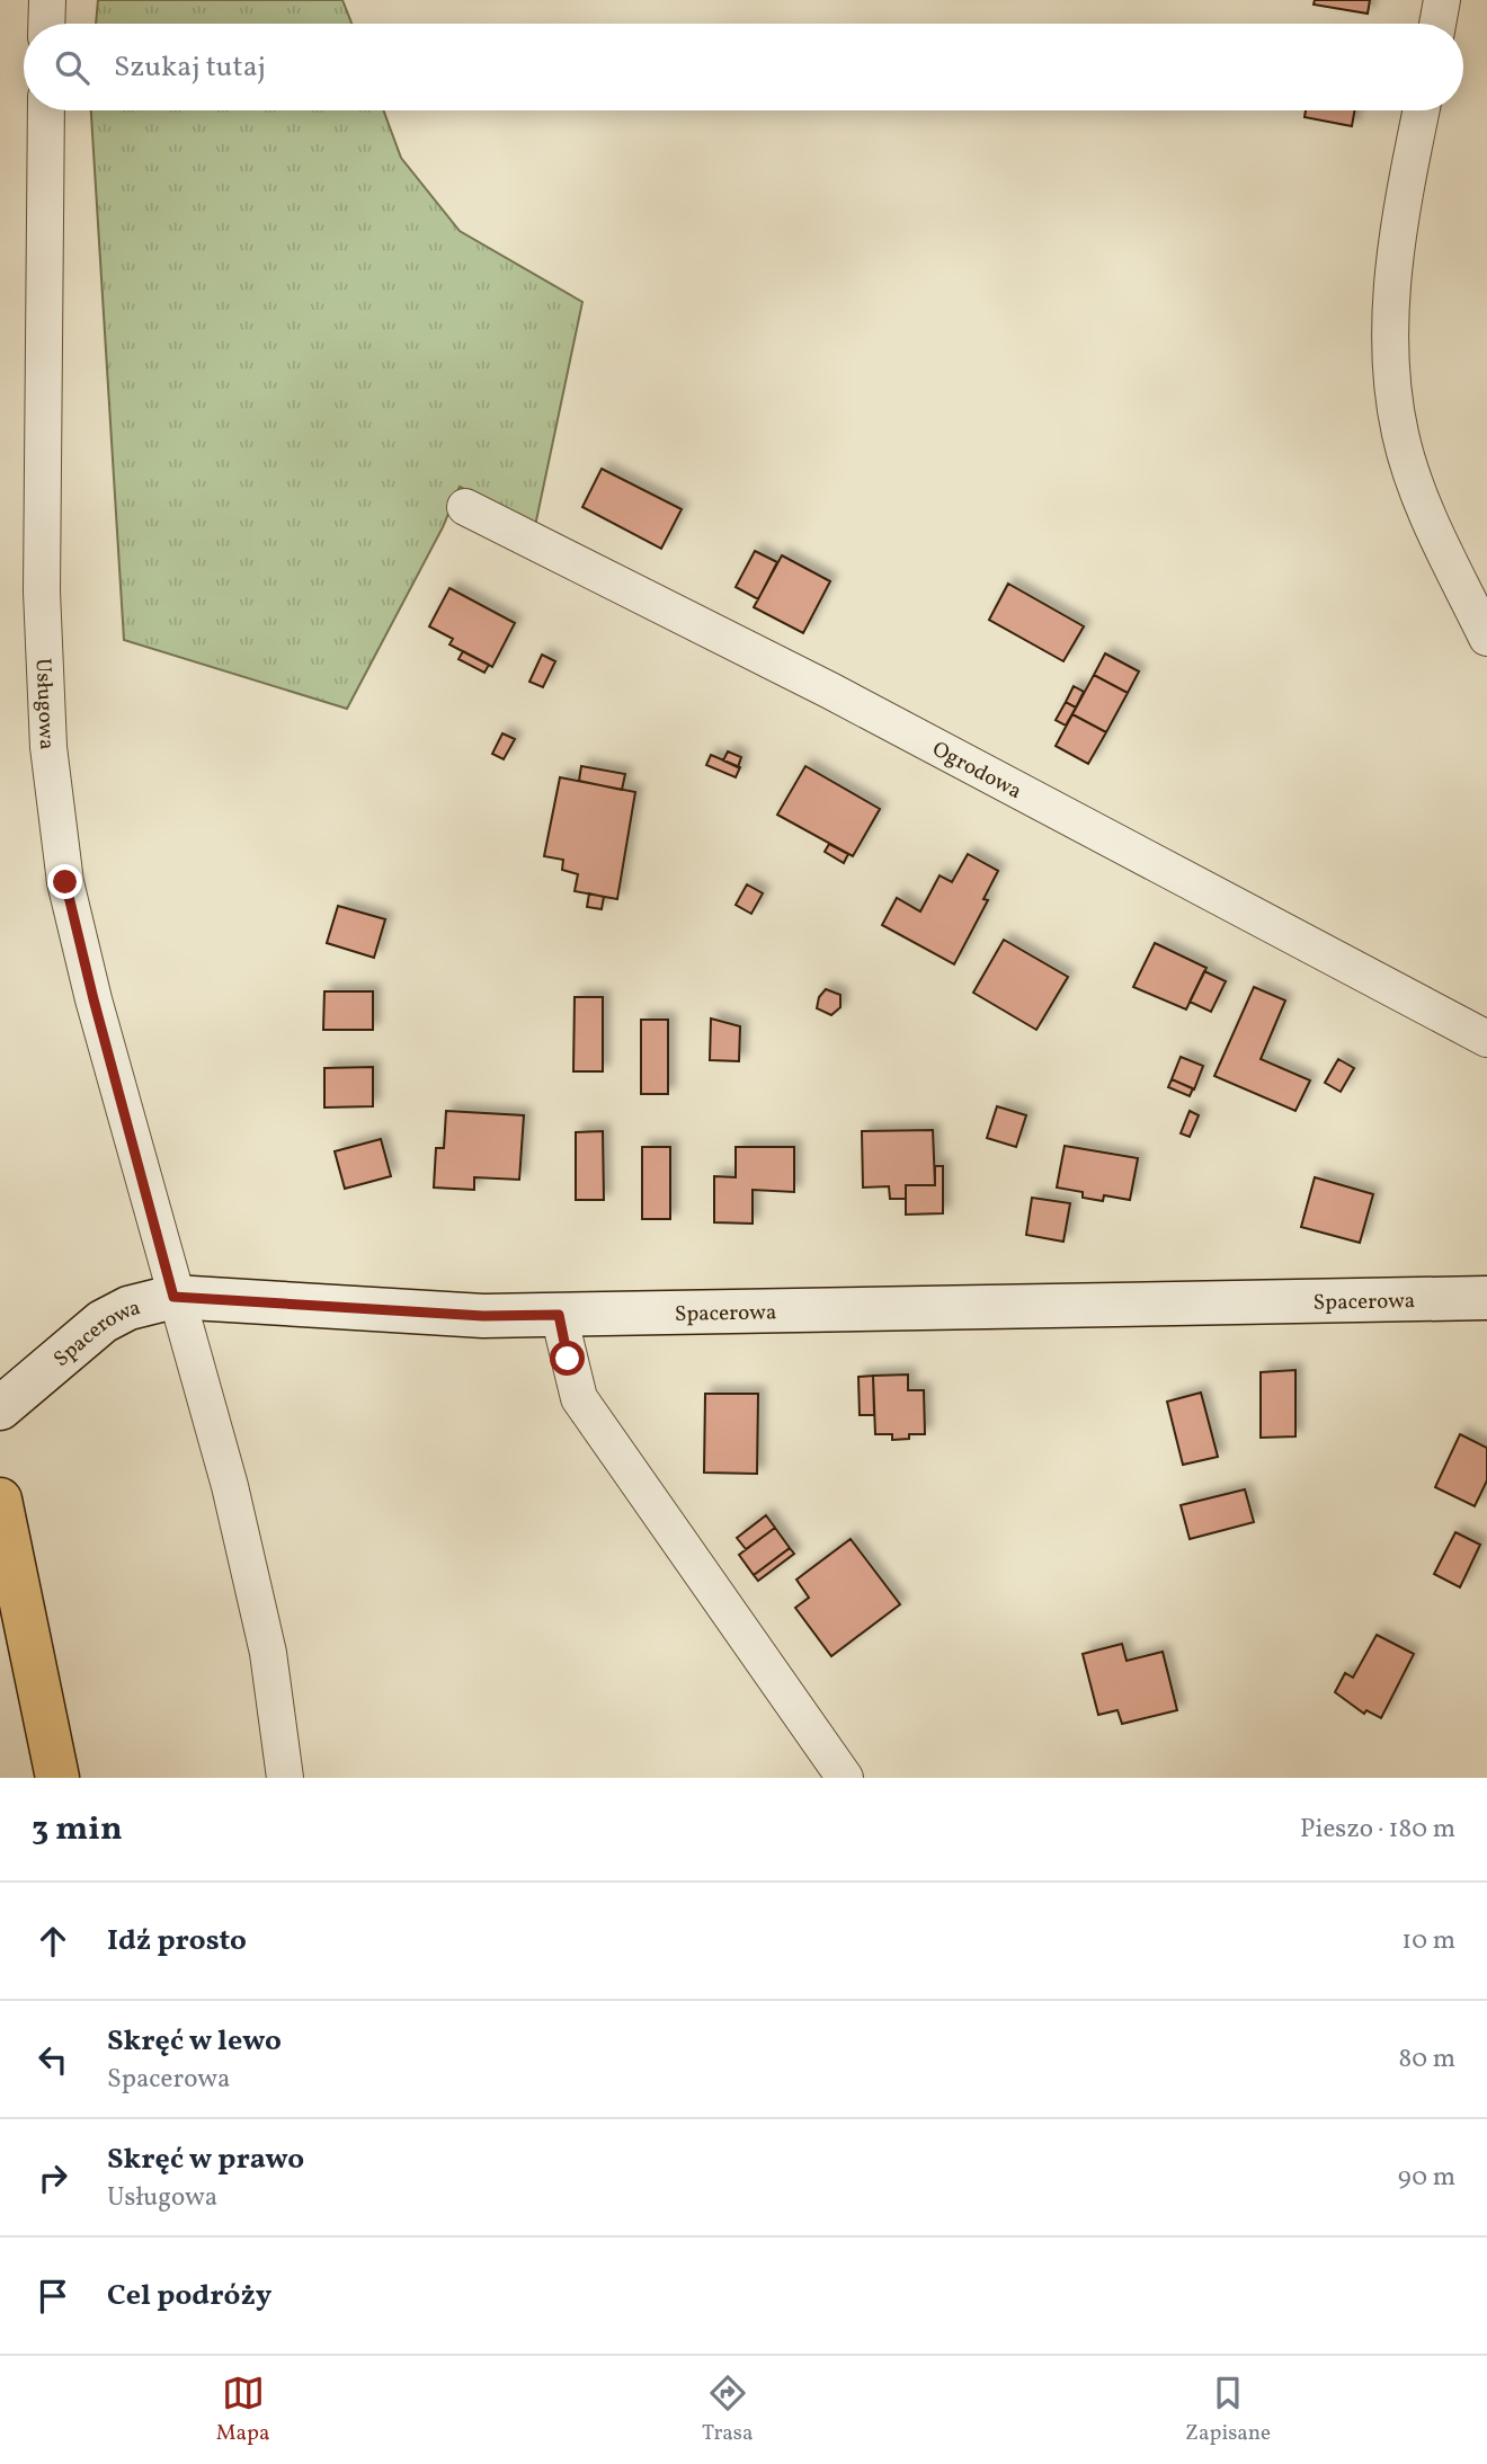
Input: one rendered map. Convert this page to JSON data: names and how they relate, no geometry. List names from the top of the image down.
{
  "streets": {
    "street": ["Usługowa", "Ogrodowa", "Spacerowa"]
  },
  "crossings": [
    ["Usługowa", "Spacerowa"]
  ],
  "page": {
    "search": "Szukaj tutaj",
    "heading": ["3 min", "Pieszo · 180 m"],
    "list": [
      ["Idź prosto", "10 m"],
      ["Skręć w lewo", "Spacerowa", "80 m"],
      ["Skręć w prawo", "Usługowa", "90 m"],
      "Cel podróży"
    ],
    "nav": ["Mapa", "Trasa", "Zapisane"]
  }
}
